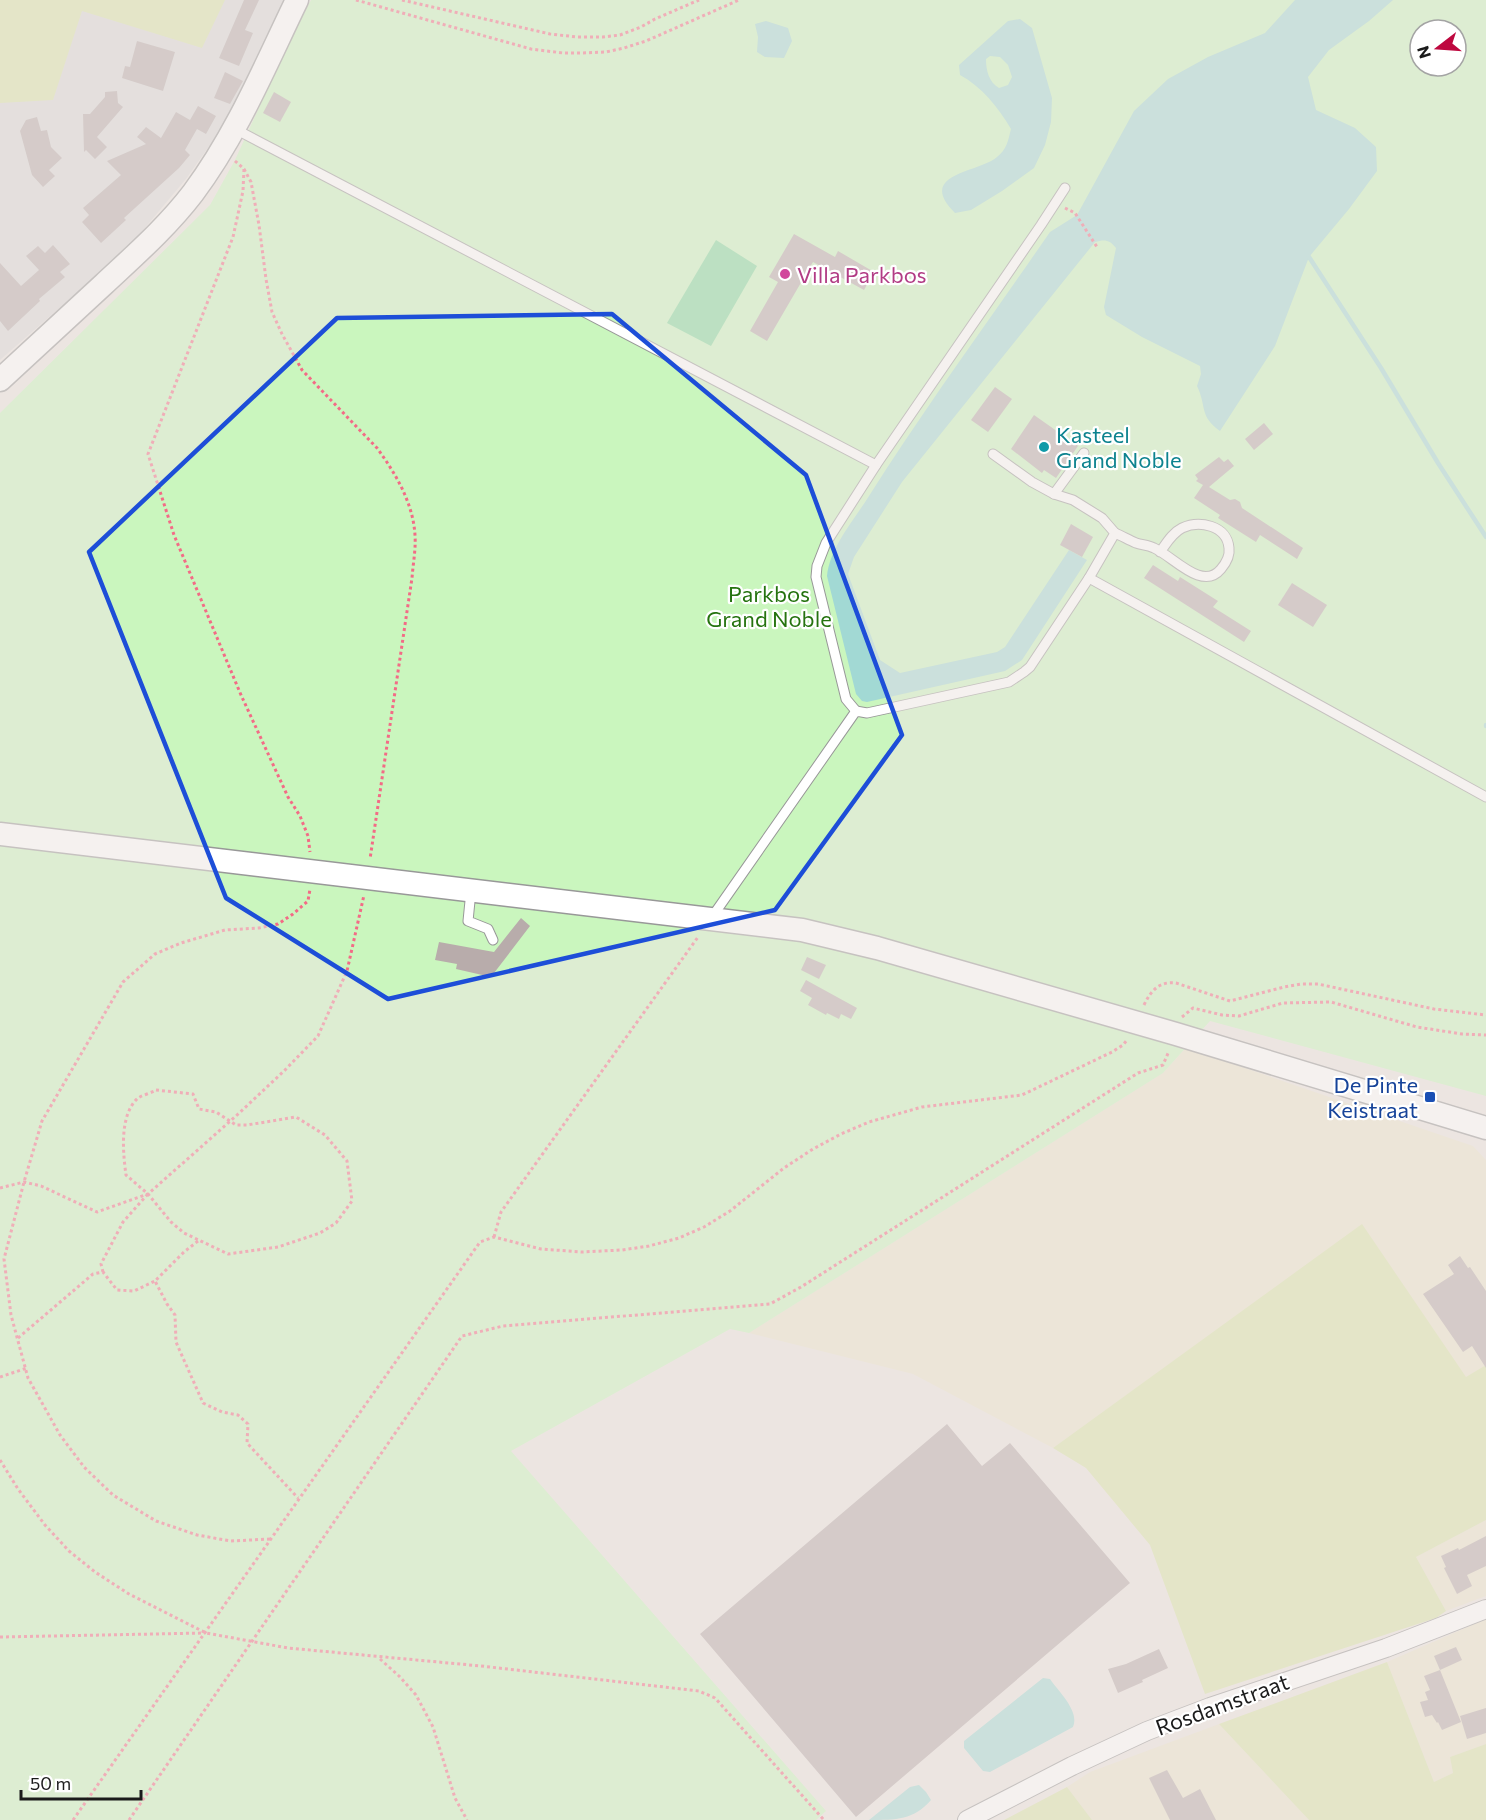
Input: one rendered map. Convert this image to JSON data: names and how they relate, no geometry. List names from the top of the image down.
{
  "streets": {
    "street": ["Rosdamstraat"]
  },
  "parks": ["Parkbos Grand Noble"],
  "places": {
    "other": ["Villa Parkbos", "Kasteel Grand Noble"],
    "transit": ["De Pinte Keistraat"]
  },
  "scale_bar": "50 m",
  "north": "left"
}
